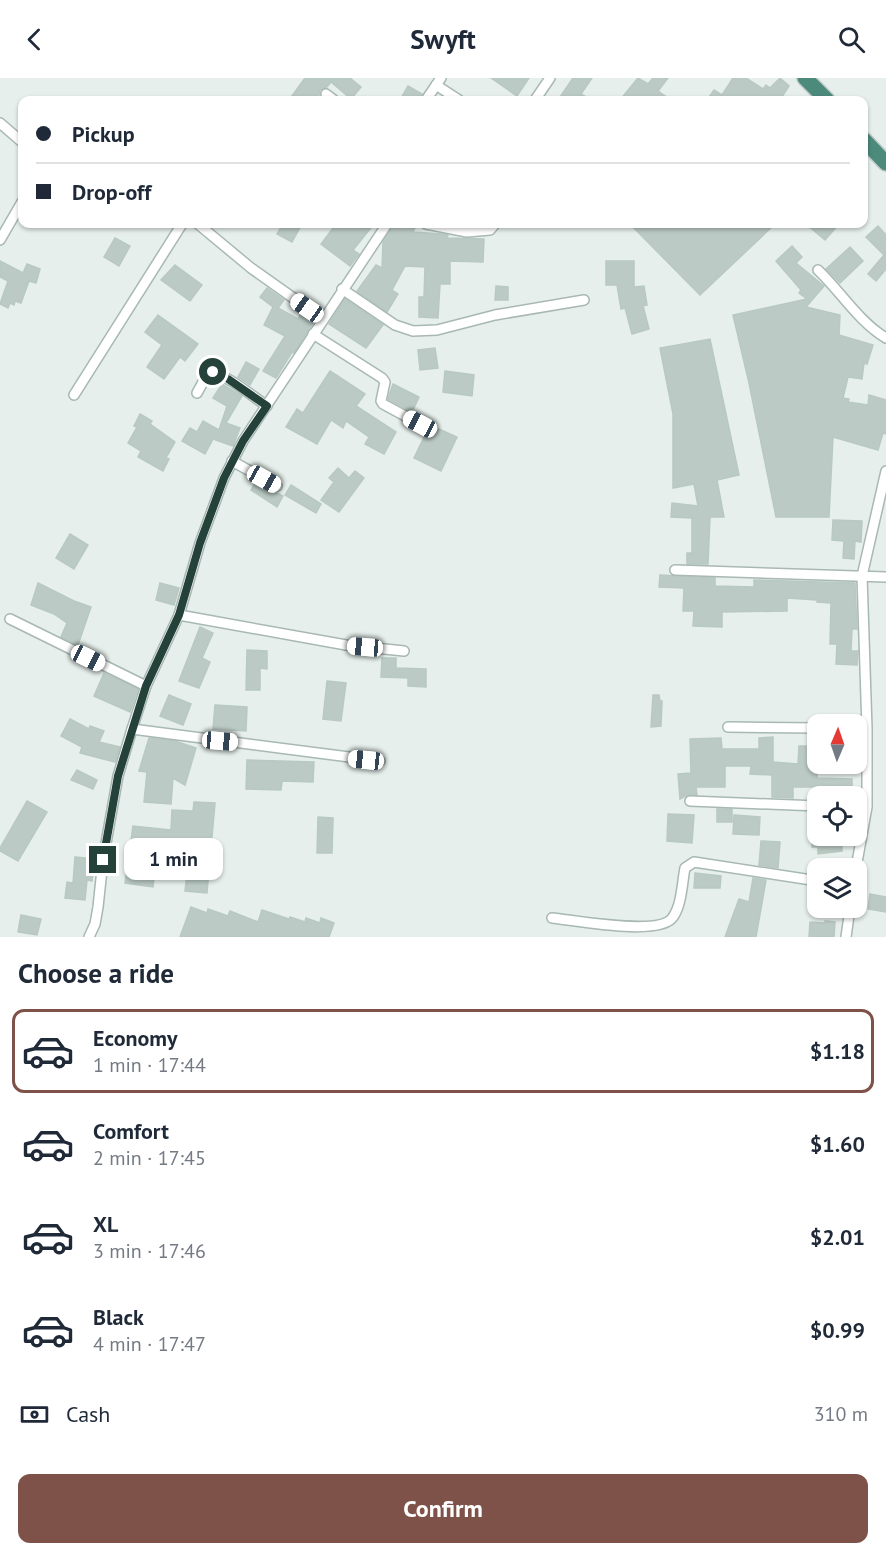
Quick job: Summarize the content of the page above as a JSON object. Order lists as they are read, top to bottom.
{
  "north": "top",
  "page": {
    "header": "Swyft",
    "banner": ["Pickup", "Drop-off"],
    "bubble": "1 min",
    "heading": "Choose a ride",
    "list": [
      {
        "name": "Economy",
        "note": "1 min · 17:44",
        "value": "$1.18"
      },
      {
        "name": "Comfort",
        "note": "2 min · 17:45",
        "value": "$1.60"
      },
      {
        "name": "XL",
        "note": "3 min · 17:46",
        "value": "$2.01"
      },
      {
        "name": "Black",
        "note": "4 min · 17:47",
        "value": "$0.99"
      }
    ],
    "pay": ["Cash", "310 m"],
    "buttons": "Confirm"
  }
}
